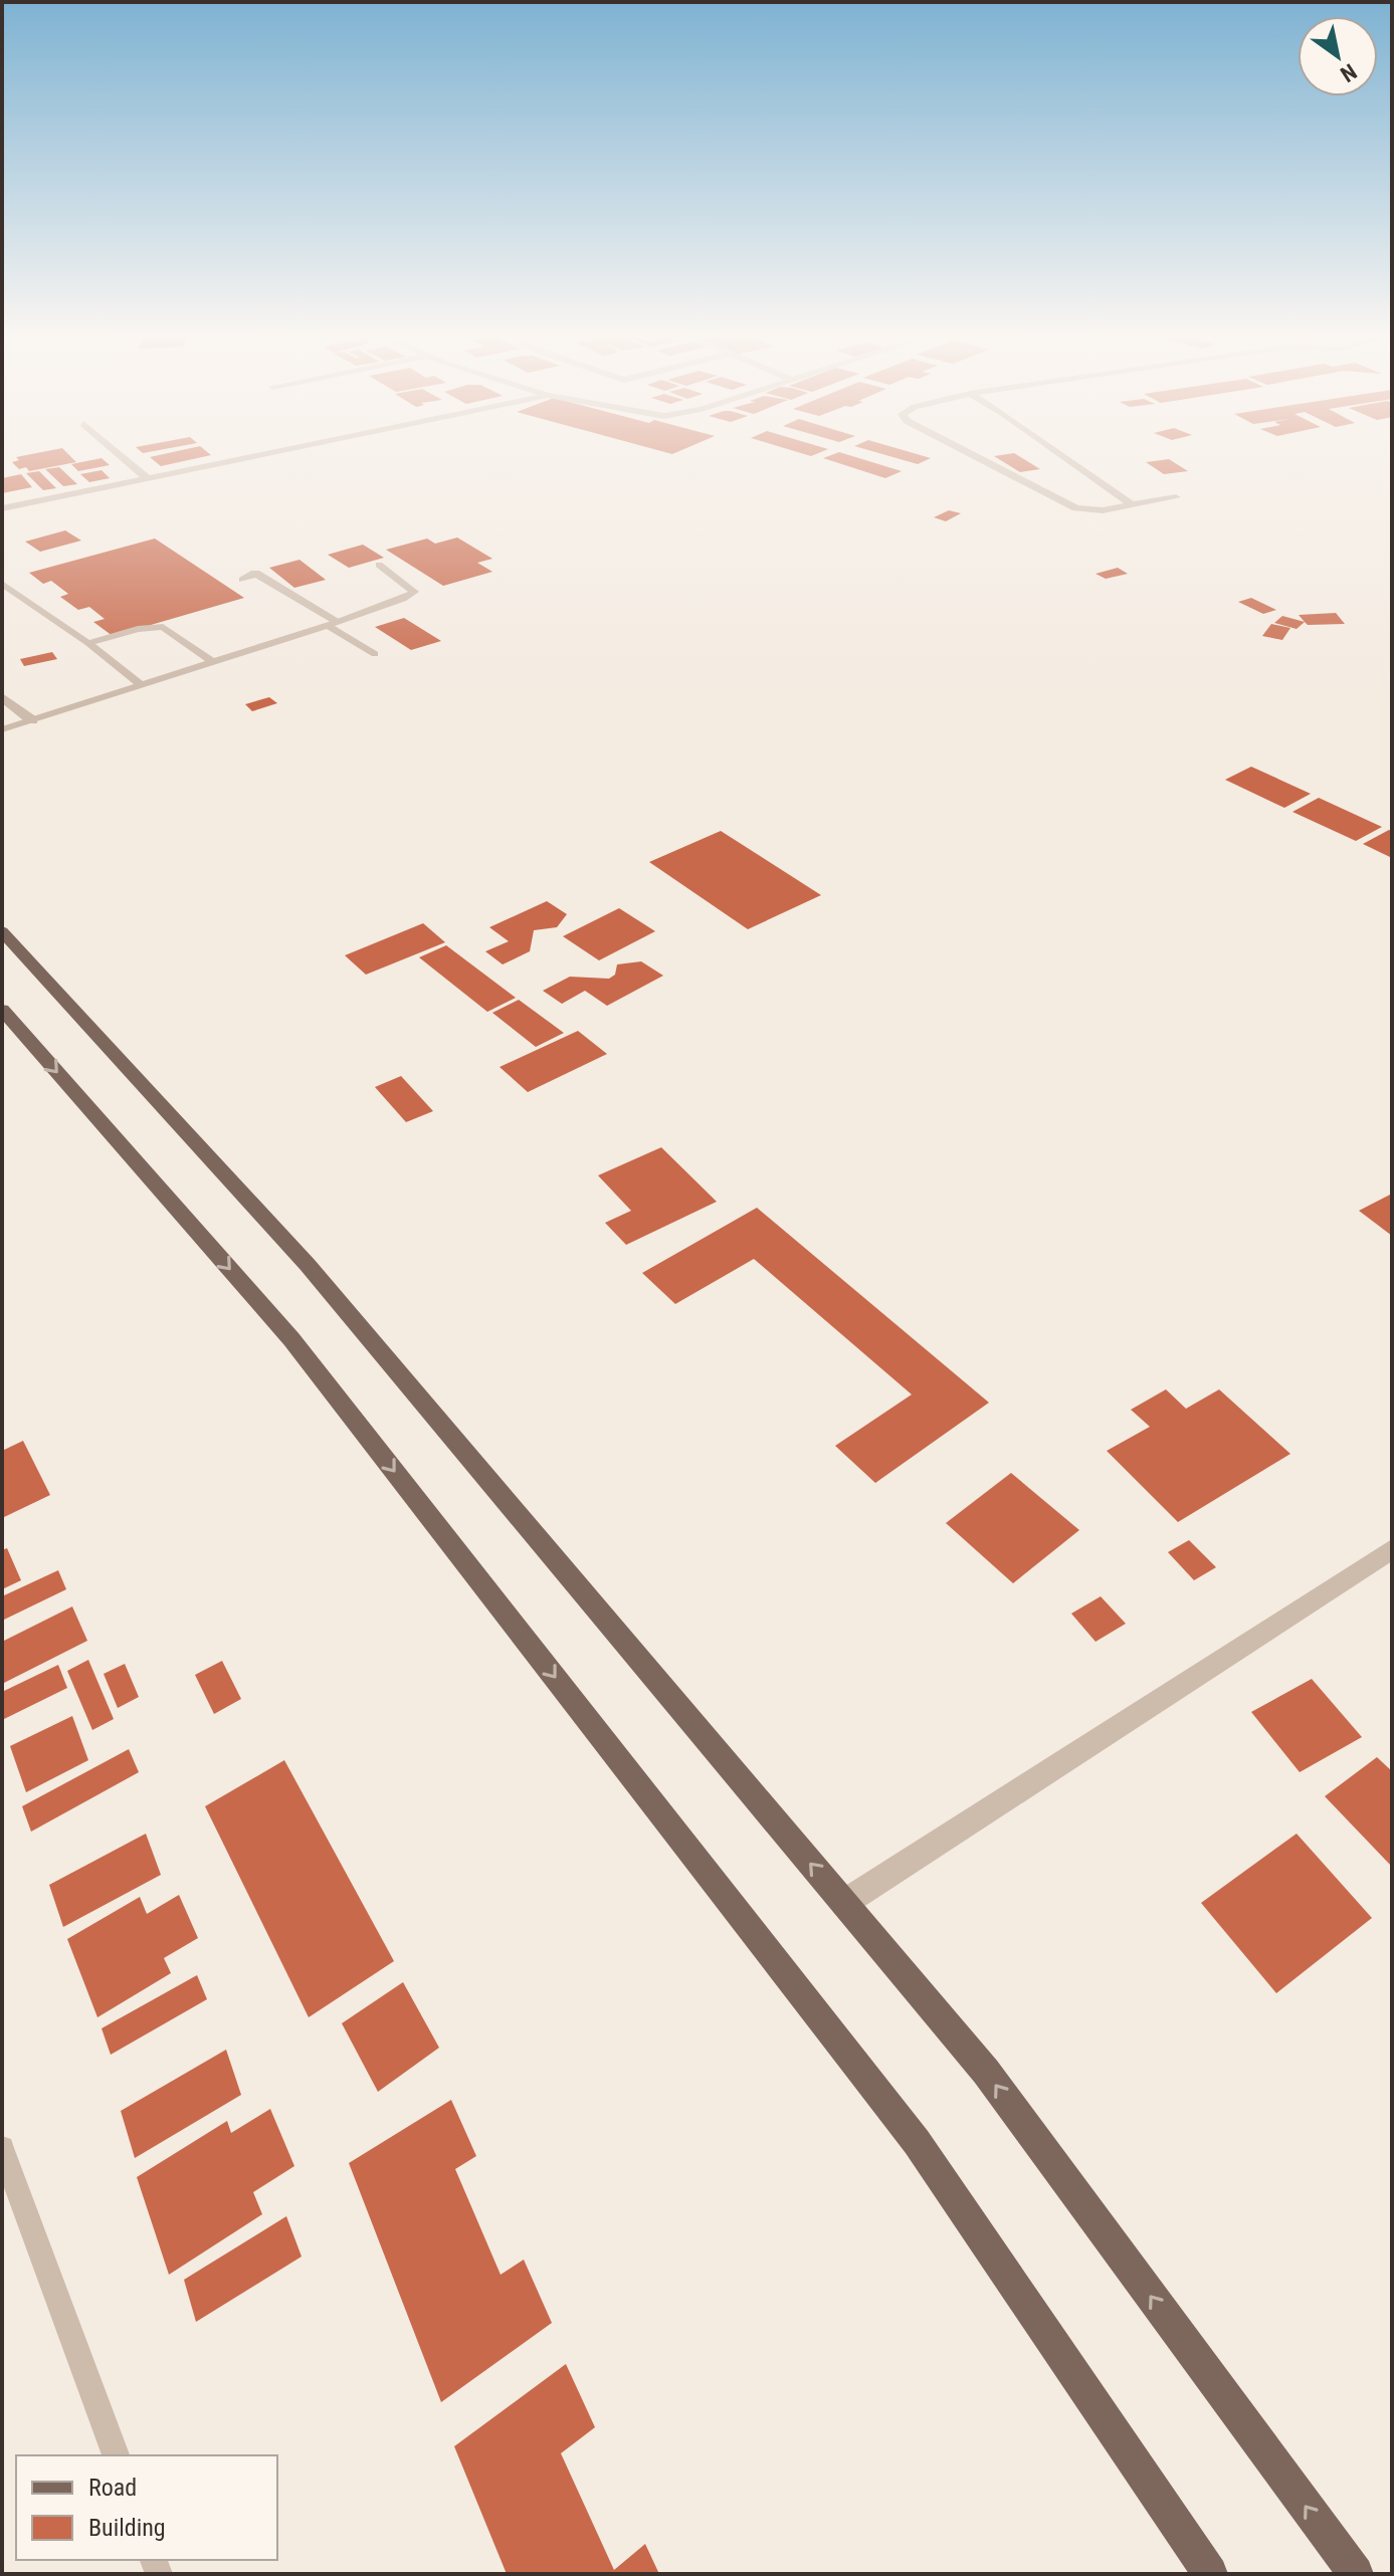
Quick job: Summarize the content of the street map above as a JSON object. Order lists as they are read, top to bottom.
{
  "legend": ["Road", "Building"],
  "north": "bottom right"
}
